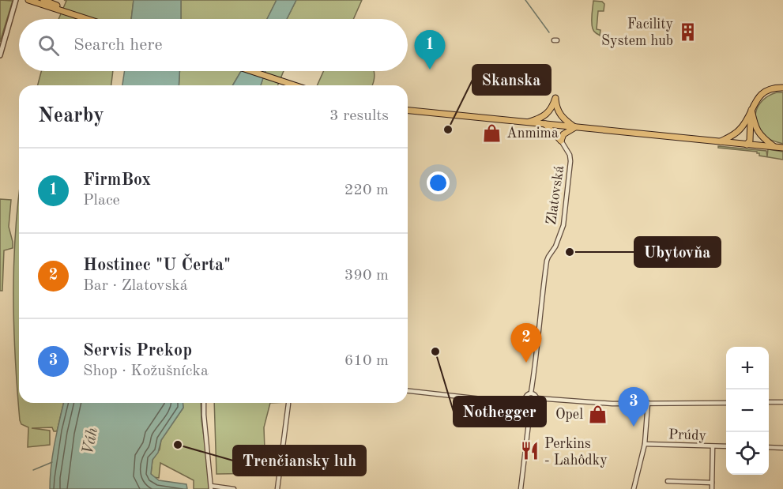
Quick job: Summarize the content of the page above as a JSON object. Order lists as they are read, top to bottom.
{
  "streets": {
    "street": ["Zlatovská", "Prúdy"]
  },
  "water": ["Váh"],
  "places": {
    "building": ["Facility System hub"],
    "other": [
      "Skanska",
      "Ubytovňa",
      "Nothegger",
      "Trenčiansky luh"
    ],
    "shop": ["Anmima", "Opel"],
    "restaurant": ["Perkins - Lahôdky"]
  },
  "page": {
    "search": "Search here",
    "pins": ["1", "2", "3"],
    "heading": ["Nearby", "3 results"],
    "list": [
      {
        "mark": "1",
        "name": "FirmBox",
        "note": "Place",
        "value": "220 m"
      },
      {
        "mark": "2",
        "name": "Hostinec \"U Čerta\"",
        "note": "Bar · Zlatovská",
        "value": "390 m"
      },
      {
        "mark": "3",
        "name": "Servis Prekop",
        "note": "Shop · Kožušnícka",
        "value": "610 m"
      }
    ],
    "map_buttons": ["+", "−"]
  }
}
